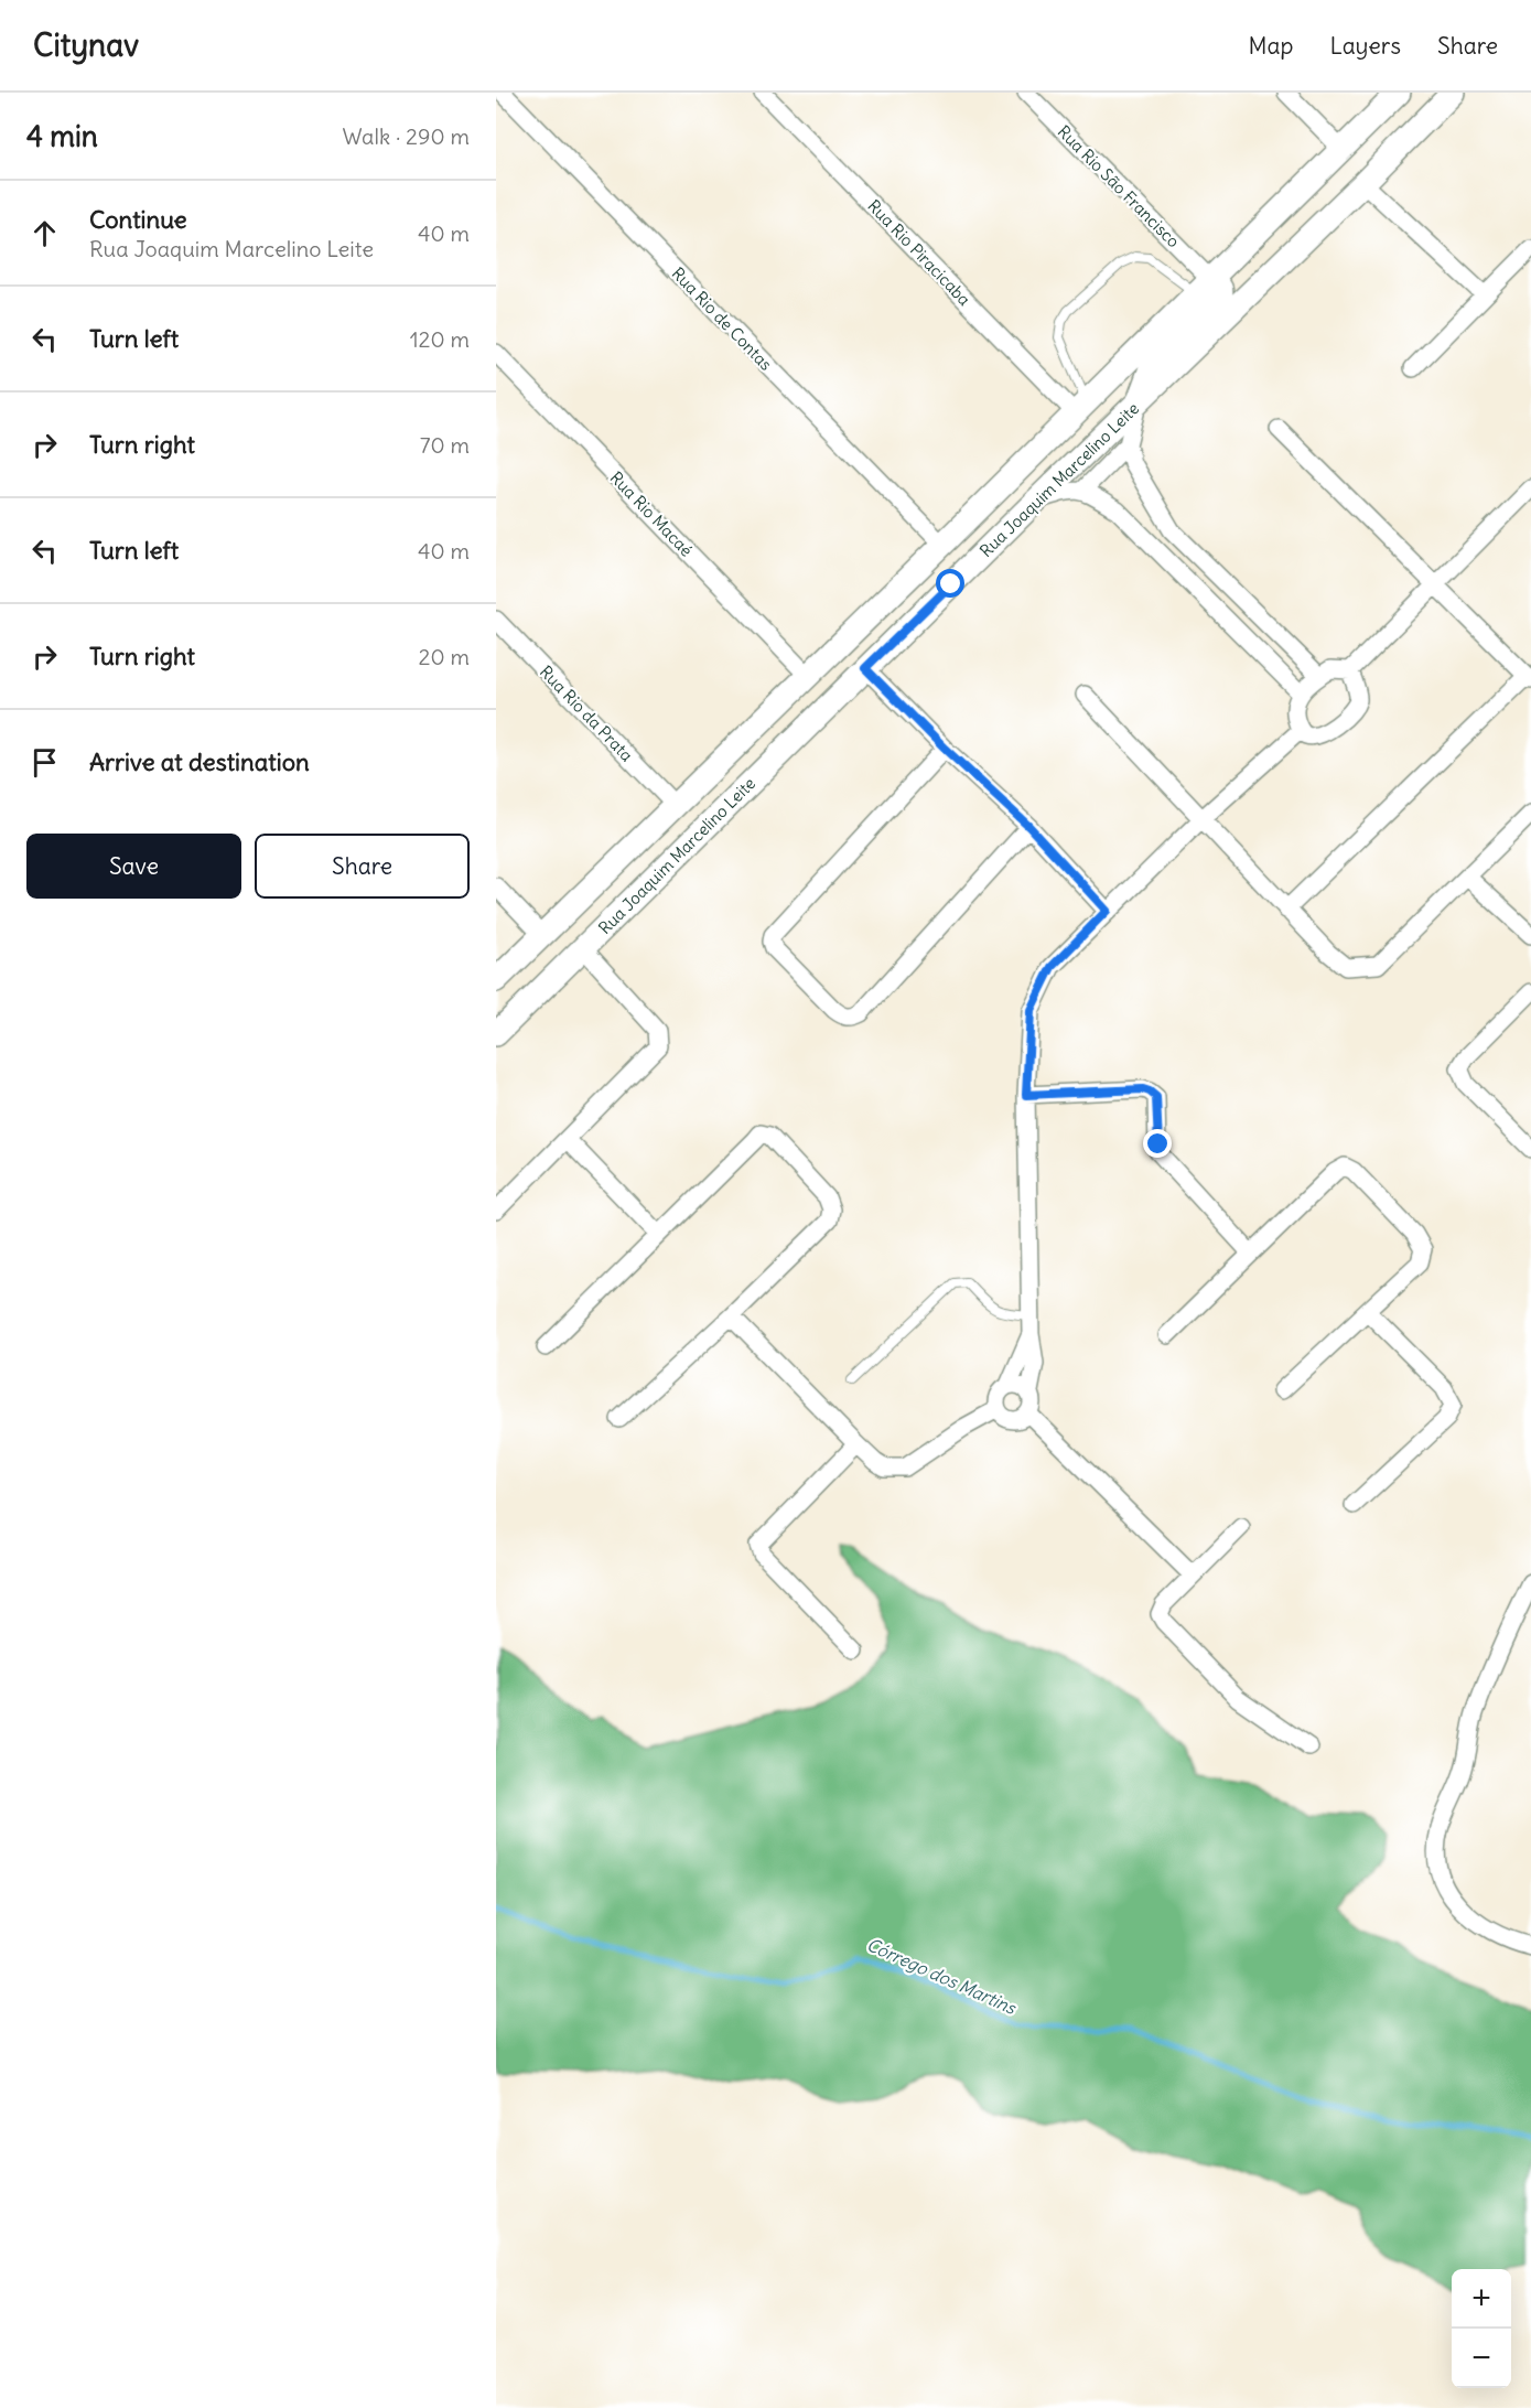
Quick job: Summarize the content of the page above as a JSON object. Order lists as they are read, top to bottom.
{
  "streets": {
    "main road": ["Rua Joaquim Marcelino Leite"],
    "street": [
      "Rua Rio São Francisco",
      "Rua Rio Piracicaba",
      "Rua Rio de Contas",
      "Rua Rio Macaé",
      "Rua Rio da Prata"
    ]
  },
  "crossings": [
    ["Rua Rio São Francisco", "Rua Joaquim Marcelino Leite"],
    ["Rua Rio Piracicaba", "Rua Joaquim Marcelino Leite"],
    ["Rua Rio de Contas", "Rua Joaquim Marcelino Leite"],
    ["Rua Joaquim Marcelino Leite", "Rua Rio Macaé"],
    ["Rua Joaquim Marcelino Leite", "Rua Rio da Prata"]
  ],
  "water": ["Córrego dos Martins"],
  "page": {
    "header": "Citynav",
    "nav": ["Map", "Layers", "Share"],
    "heading": ["4 min", "Walk · 290 m"],
    "list": [
      ["Continue", "Rua Joaquim Marcelino Leite", "40 m"],
      ["Turn left", "120 m"],
      ["Turn right", "70 m"],
      ["Turn left", "40 m"],
      ["Turn right", "20 m"],
      "Arrive at destination"
    ],
    "buttons": ["Save", "Share"],
    "map_buttons": ["+", "−"]
  }
}
